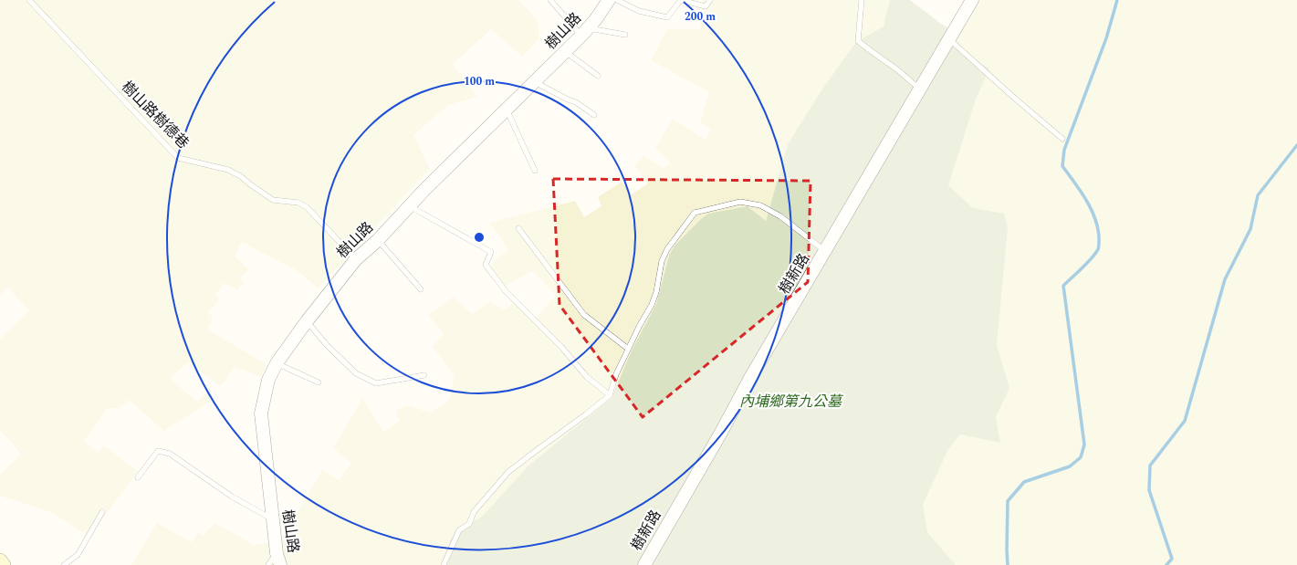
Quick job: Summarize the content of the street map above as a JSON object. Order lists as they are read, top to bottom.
{
  "streets": {
    "street": ["樹山路", "樹新路"],
    "lane": ["樹山路樹德巷"]
  },
  "crossings": [
    ["樹山路", "樹山路樹德巷"]
  ],
  "parks": ["內埔鄉第九公墓"],
  "rings": ["200 m", "100 m"]
}
